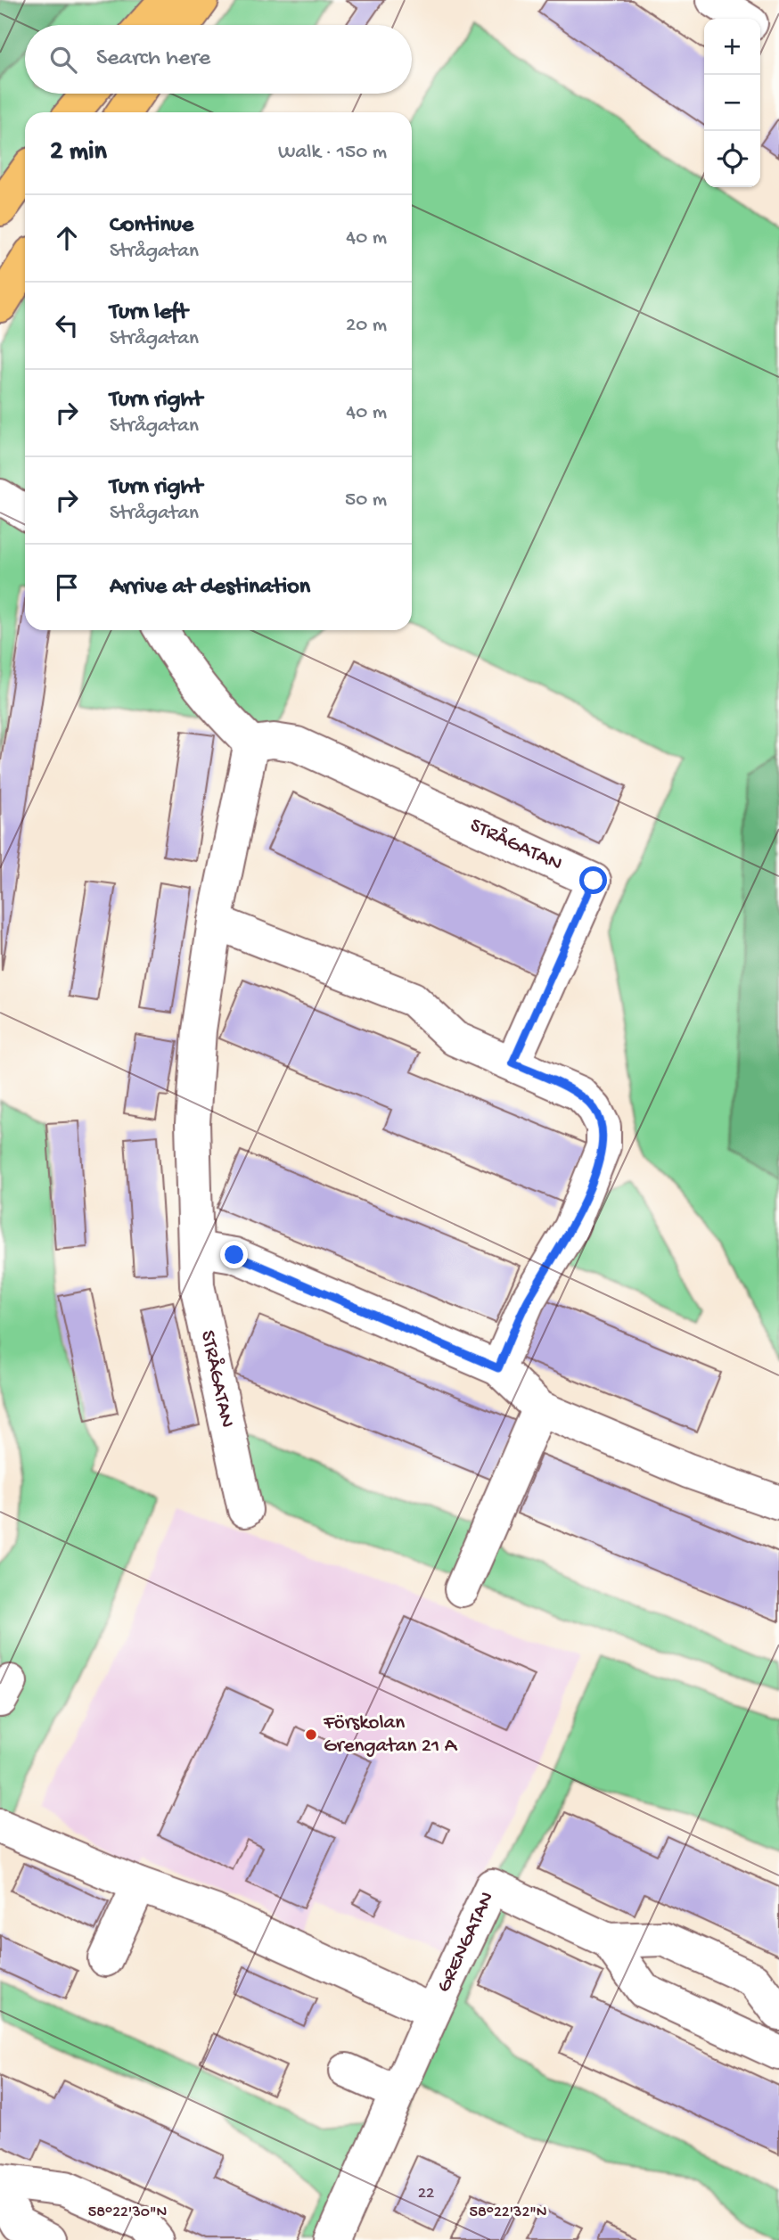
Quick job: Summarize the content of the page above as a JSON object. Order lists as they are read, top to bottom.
{
  "streets": {
    "street": ["STRÅGATAN", "GRENGATAN"]
  },
  "places": ["Förskolan Grengatan 21 A"],
  "house_numbers": ["22"],
  "page": {
    "map_buttons": ["+", "−"],
    "search": "Search here",
    "heading": ["2 min", "Walk · 150 m"],
    "list": [
      ["Continue", "Strågatan", "40 m"],
      ["Turn left", "Strågatan", "20 m"],
      ["Turn right", "Strågatan", "40 m"],
      ["Turn right", "Strågatan", "50 m"],
      "Arrive at destination"
    ]
  },
  "coordinates": ["58°22'30\"N", "58°22'32\"N"]
}
